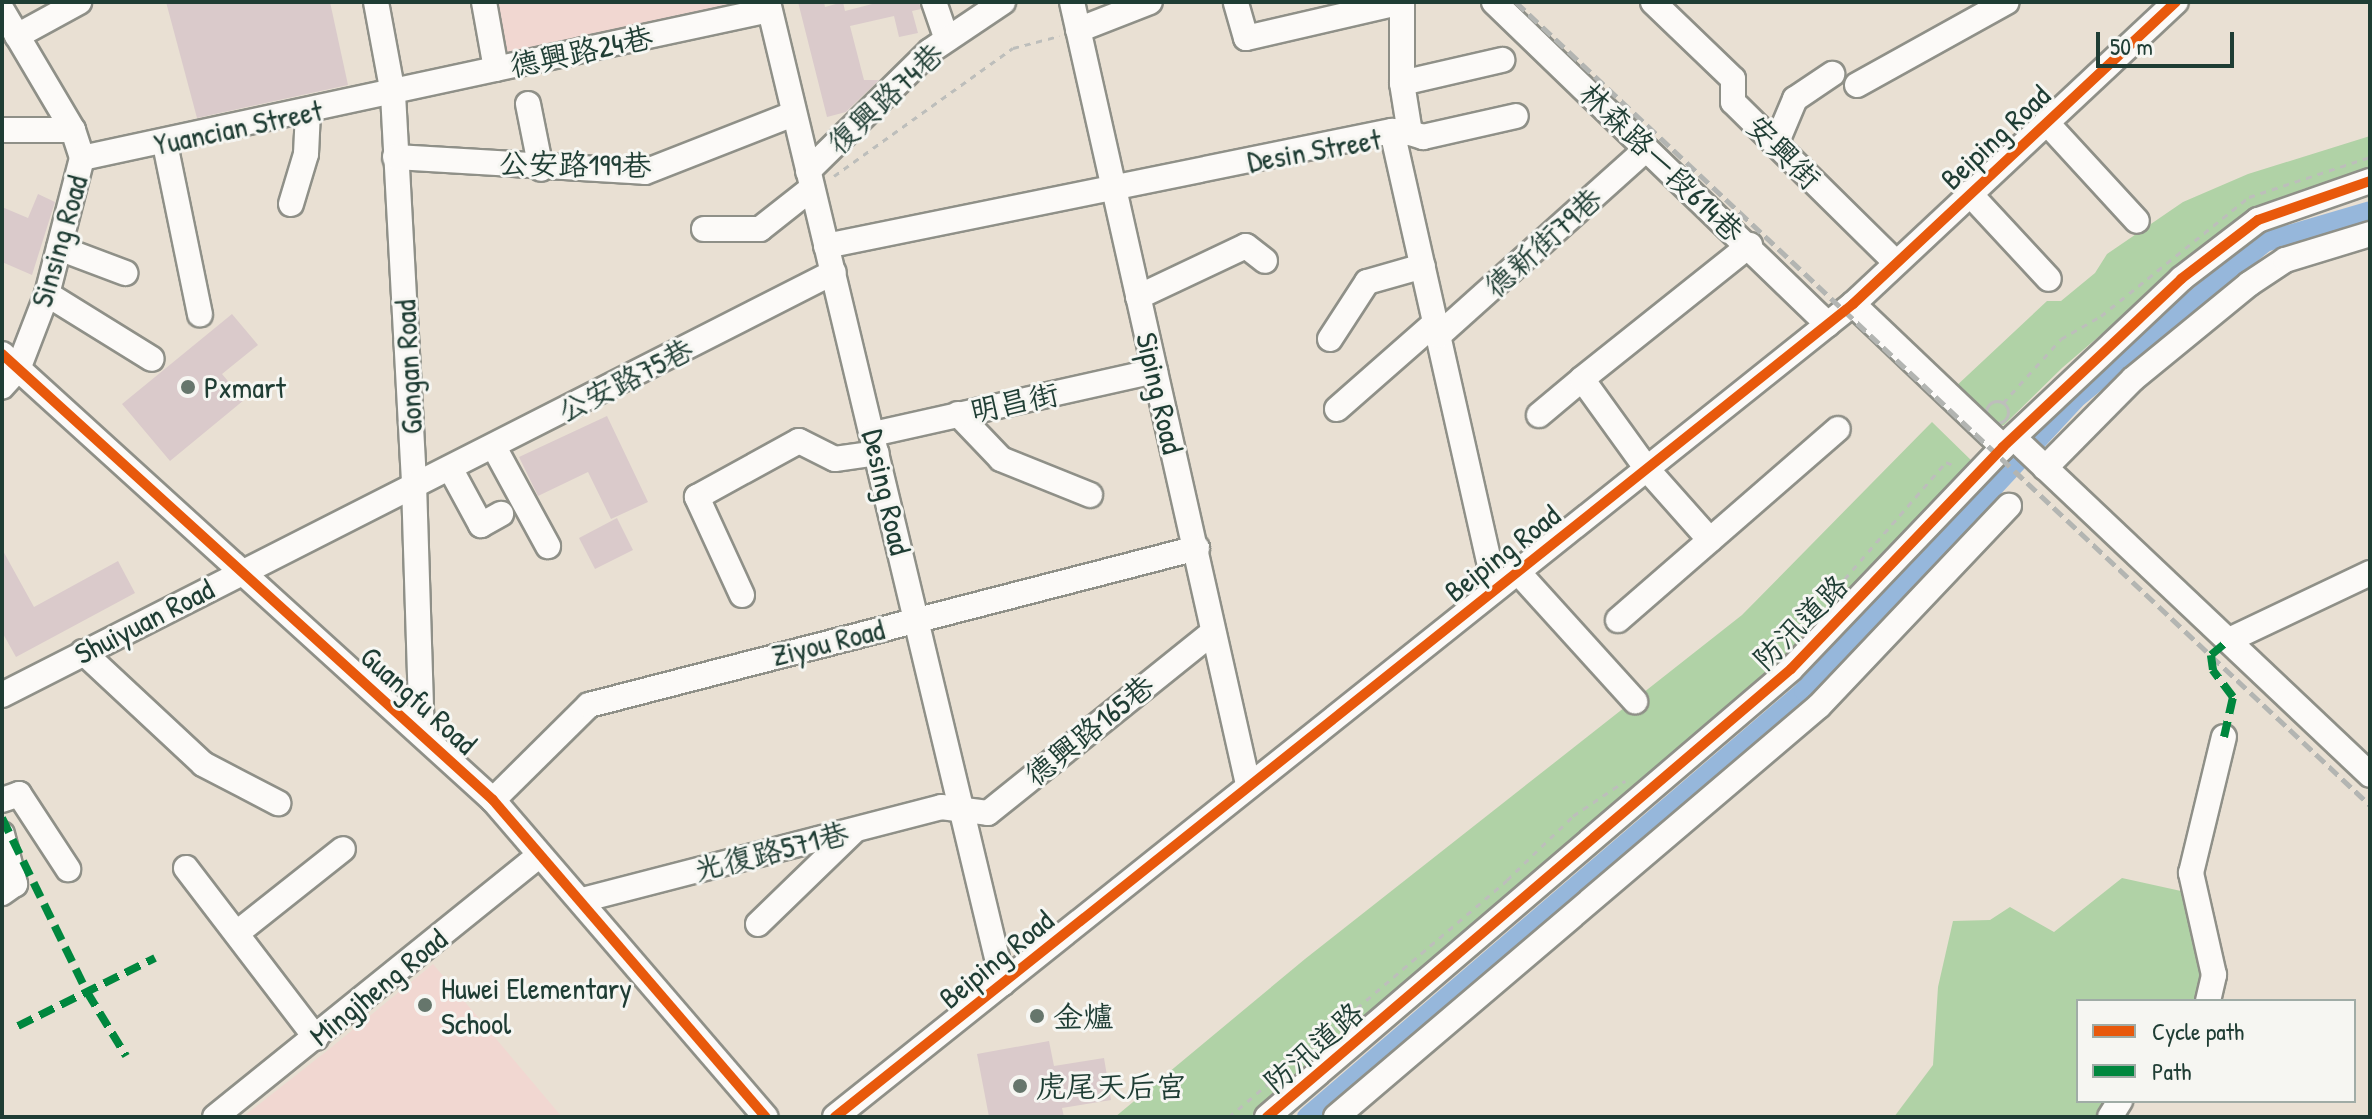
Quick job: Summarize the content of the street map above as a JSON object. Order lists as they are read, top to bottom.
{
  "streets": {
    "street": [
      "德興路24巷",
      "復興路74巷",
      "Yuancian Street",
      "Beiping Road",
      "Desin Street",
      "安興街",
      "林森路一段614巷",
      "公安路199巷",
      "Sinsing Road",
      "德新街79巷",
      "Gongan Road",
      "公安路75巷",
      "Siping Road",
      "明昌街",
      "Desing Road",
      "Shuiyuan Road",
      "防汛道路",
      "Ziyou Road",
      "Guangfu Road",
      "德興路165巷",
      "光復路571巷",
      "Mingjheng Road"
    ]
  },
  "crossings": [
    ["德興路24巷", "Yuancian Street"],
    ["德興路24巷", "Gongan Road"],
    ["德興路24巷", "Desing Road"],
    ["復興路74巷", "Desing Road"],
    ["Yuancian Street", "Sinsing Road"],
    ["Yuancian Street", "Gongan Road"],
    ["Beiping Road", "Desin Street"],
    ["Beiping Road", "安興街"],
    ["Beiping Road", "林森路一段614巷"],
    ["Beiping Road", "Siping Road"],
    ["Beiping Road", "Desing Road"],
    ["Desin Street", "德新街79巷"],
    ["Desin Street", "Siping Road"],
    ["Desin Street", "Desing Road"],
    ["林森路一段614巷", "德新街79巷"],
    ["公安路199巷", "Gongan Road"],
    ["公安路199巷", "Desing Road"],
    ["Sinsing Road", "Guangfu Road"],
    ["Gongan Road", "公安路75巷"],
    ["Gongan Road", "Shuiyuan Road"],
    ["Gongan Road", "Guangfu Road"],
    ["公安路75巷", "Desing Road"],
    ["公安路75巷", "Shuiyuan Road"],
    ["Siping Road", "明昌街"],
    ["Siping Road", "Ziyou Road"],
    ["Siping Road", "德興路165巷"],
    ["明昌街", "Desing Road"],
    ["Desing Road", "Ziyou Road"],
    ["Desing Road", "德興路165巷"],
    ["Desing Road", "光復路571巷"],
    ["Shuiyuan Road", "Guangfu Road"],
    ["Ziyou Road", "Guangfu Road"],
    ["Guangfu Road", "光復路571巷"],
    ["Guangfu Road", "Mingjheng Road"],
    ["德興路165巷", "光復路571巷"]
  ],
  "places": [
    "Pxmart",
    "Huwei Elementary School",
    "金爐",
    "虎尾天后宮"
  ],
  "legend": ["Cycle path", "Path"],
  "scale_bar": "50 m"
}
